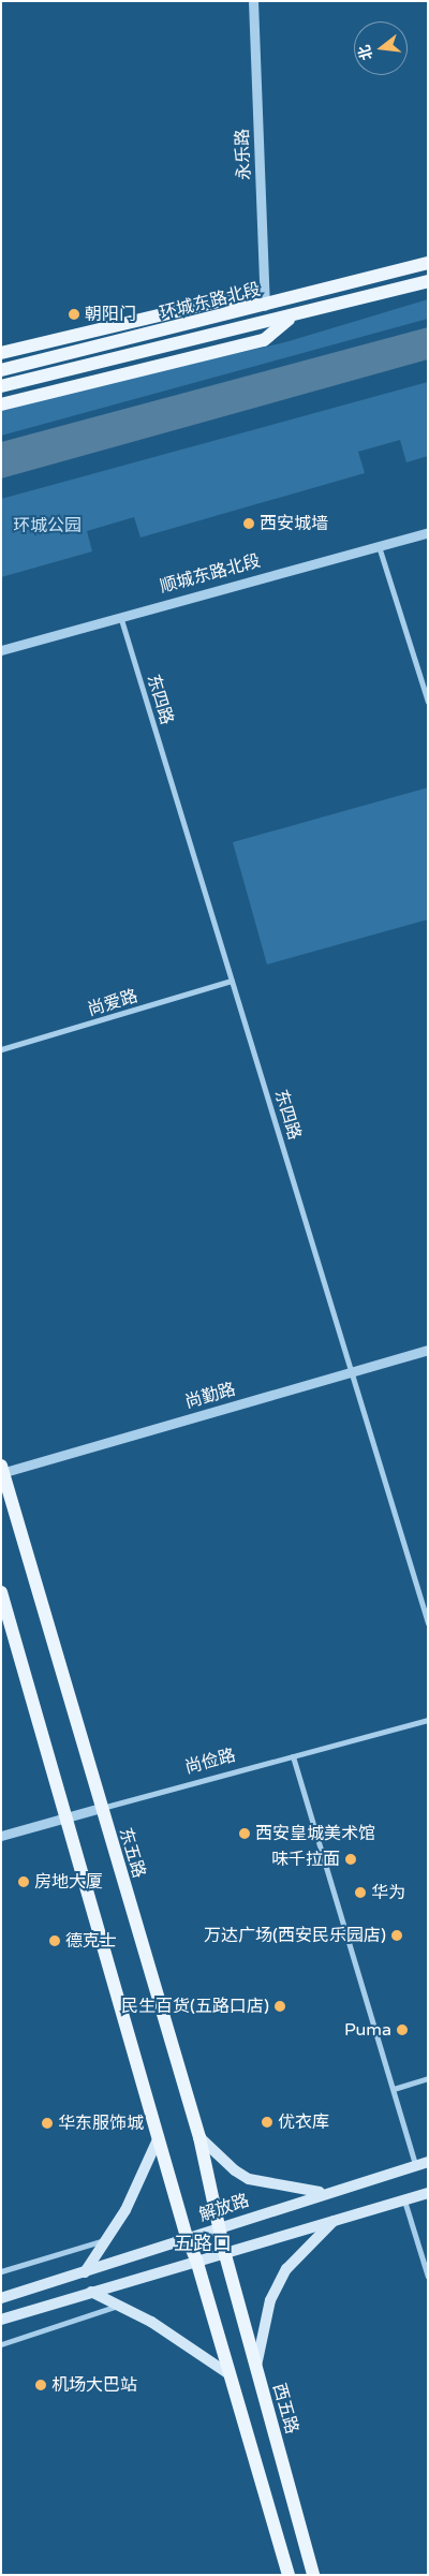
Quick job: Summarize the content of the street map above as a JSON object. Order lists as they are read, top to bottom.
{
  "streets": {
    "main road": [
      "环城东路北段",
      "东五路",
      "解放路",
      "西五路"
    ],
    "street": [
      "永乐路",
      "顺城东路北段",
      "东四路",
      "尚爱路",
      "尚勤路",
      "尚俭路"
    ]
  },
  "crossings": [
    ["永乐路", "环城东路北段"],
    ["顺城东路北段", "东四路"],
    ["东四路", "尚爱路"],
    ["东四路", "尚勤路"],
    ["尚勤路", "东五路"],
    ["尚俭路", "东五路"],
    ["东五路", "解放路"],
    ["东五路", "西五路"]
  ],
  "districts": ["五路口"],
  "parks": ["环城公园"],
  "places": [
    "朝阳门",
    "西安城墙",
    "西安皇城美术馆",
    "味千拉面",
    "房地大厦",
    "华为",
    "万达广场(西安民乐园店)",
    "德克士",
    "民生百货(五路口店)",
    "Puma",
    "优衣库",
    "华东服饰城",
    "机场大巴站"
  ],
  "north": "left"
}
